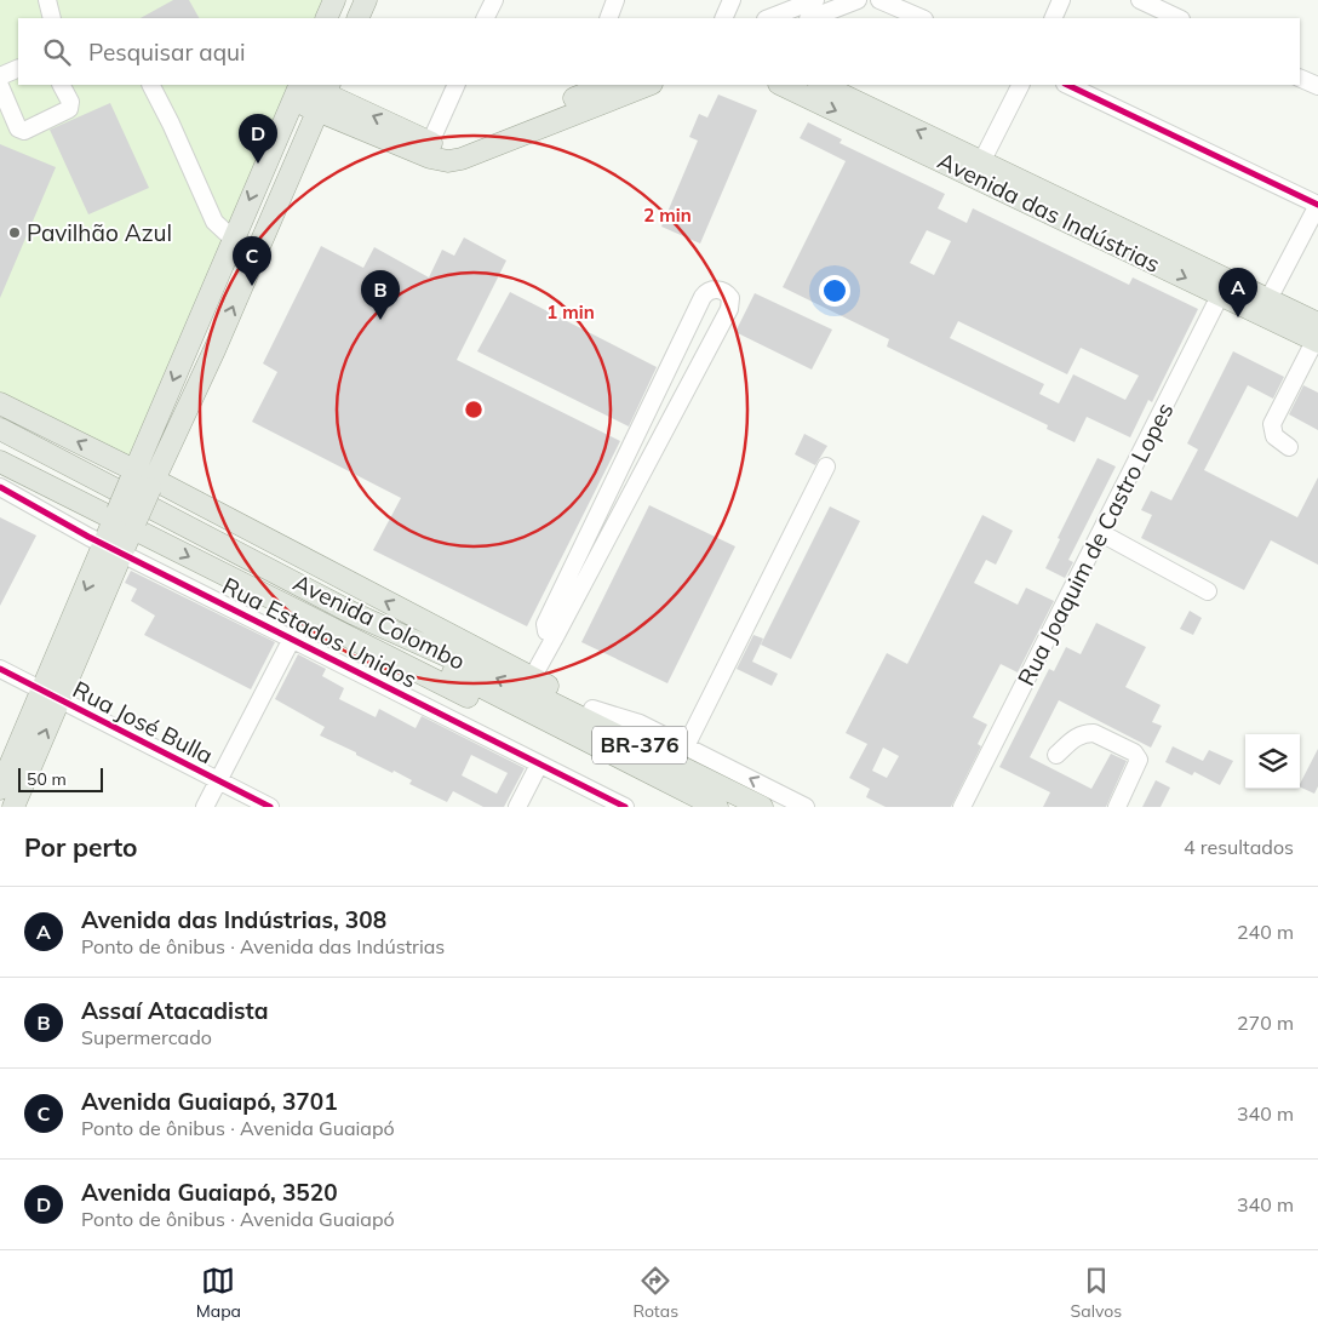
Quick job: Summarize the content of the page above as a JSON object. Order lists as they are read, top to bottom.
{
  "streets": {
    "main road": ["Avenida das Indústrias", "Avenida Colombo", "BR-376"],
    "street": ["Rua Joaquim de Castro Lopes", "Rua Estados Unidos", "Rua José Bulla"]
  },
  "crossings": [
    ["Avenida das Indústrias", "Rua Joaquim de Castro Lopes"]
  ],
  "places": ["Pavilhão Azul"],
  "scale_bar": "50 m",
  "page": {
    "search": "Pesquisar aqui",
    "pins": [
      "D",
      "C",
      "A",
      "B"
    ],
    "scale": "50 m",
    "heading": ["Por perto", "4 resultados"],
    "list": [
      {
        "mark": "A",
        "name": "Avenida das Indústrias, 308",
        "note": "Ponto de ônibus · Avenida das Indústrias",
        "value": "240 m"
      },
      {
        "mark": "B",
        "name": "Assaí Atacadista",
        "note": "Supermercado",
        "value": "270 m"
      },
      {
        "mark": "C",
        "name": "Avenida Guaiapó, 3701",
        "note": "Ponto de ônibus · Avenida Guaiapó",
        "value": "340 m"
      },
      {
        "mark": "D",
        "name": "Avenida Guaiapó, 3520",
        "note": "Ponto de ônibus · Avenida Guaiapó",
        "value": "340 m"
      }
    ],
    "nav": ["Mapa", "Rotas", "Salvos"]
  },
  "rings": ["2 min", "1 min"]
}
